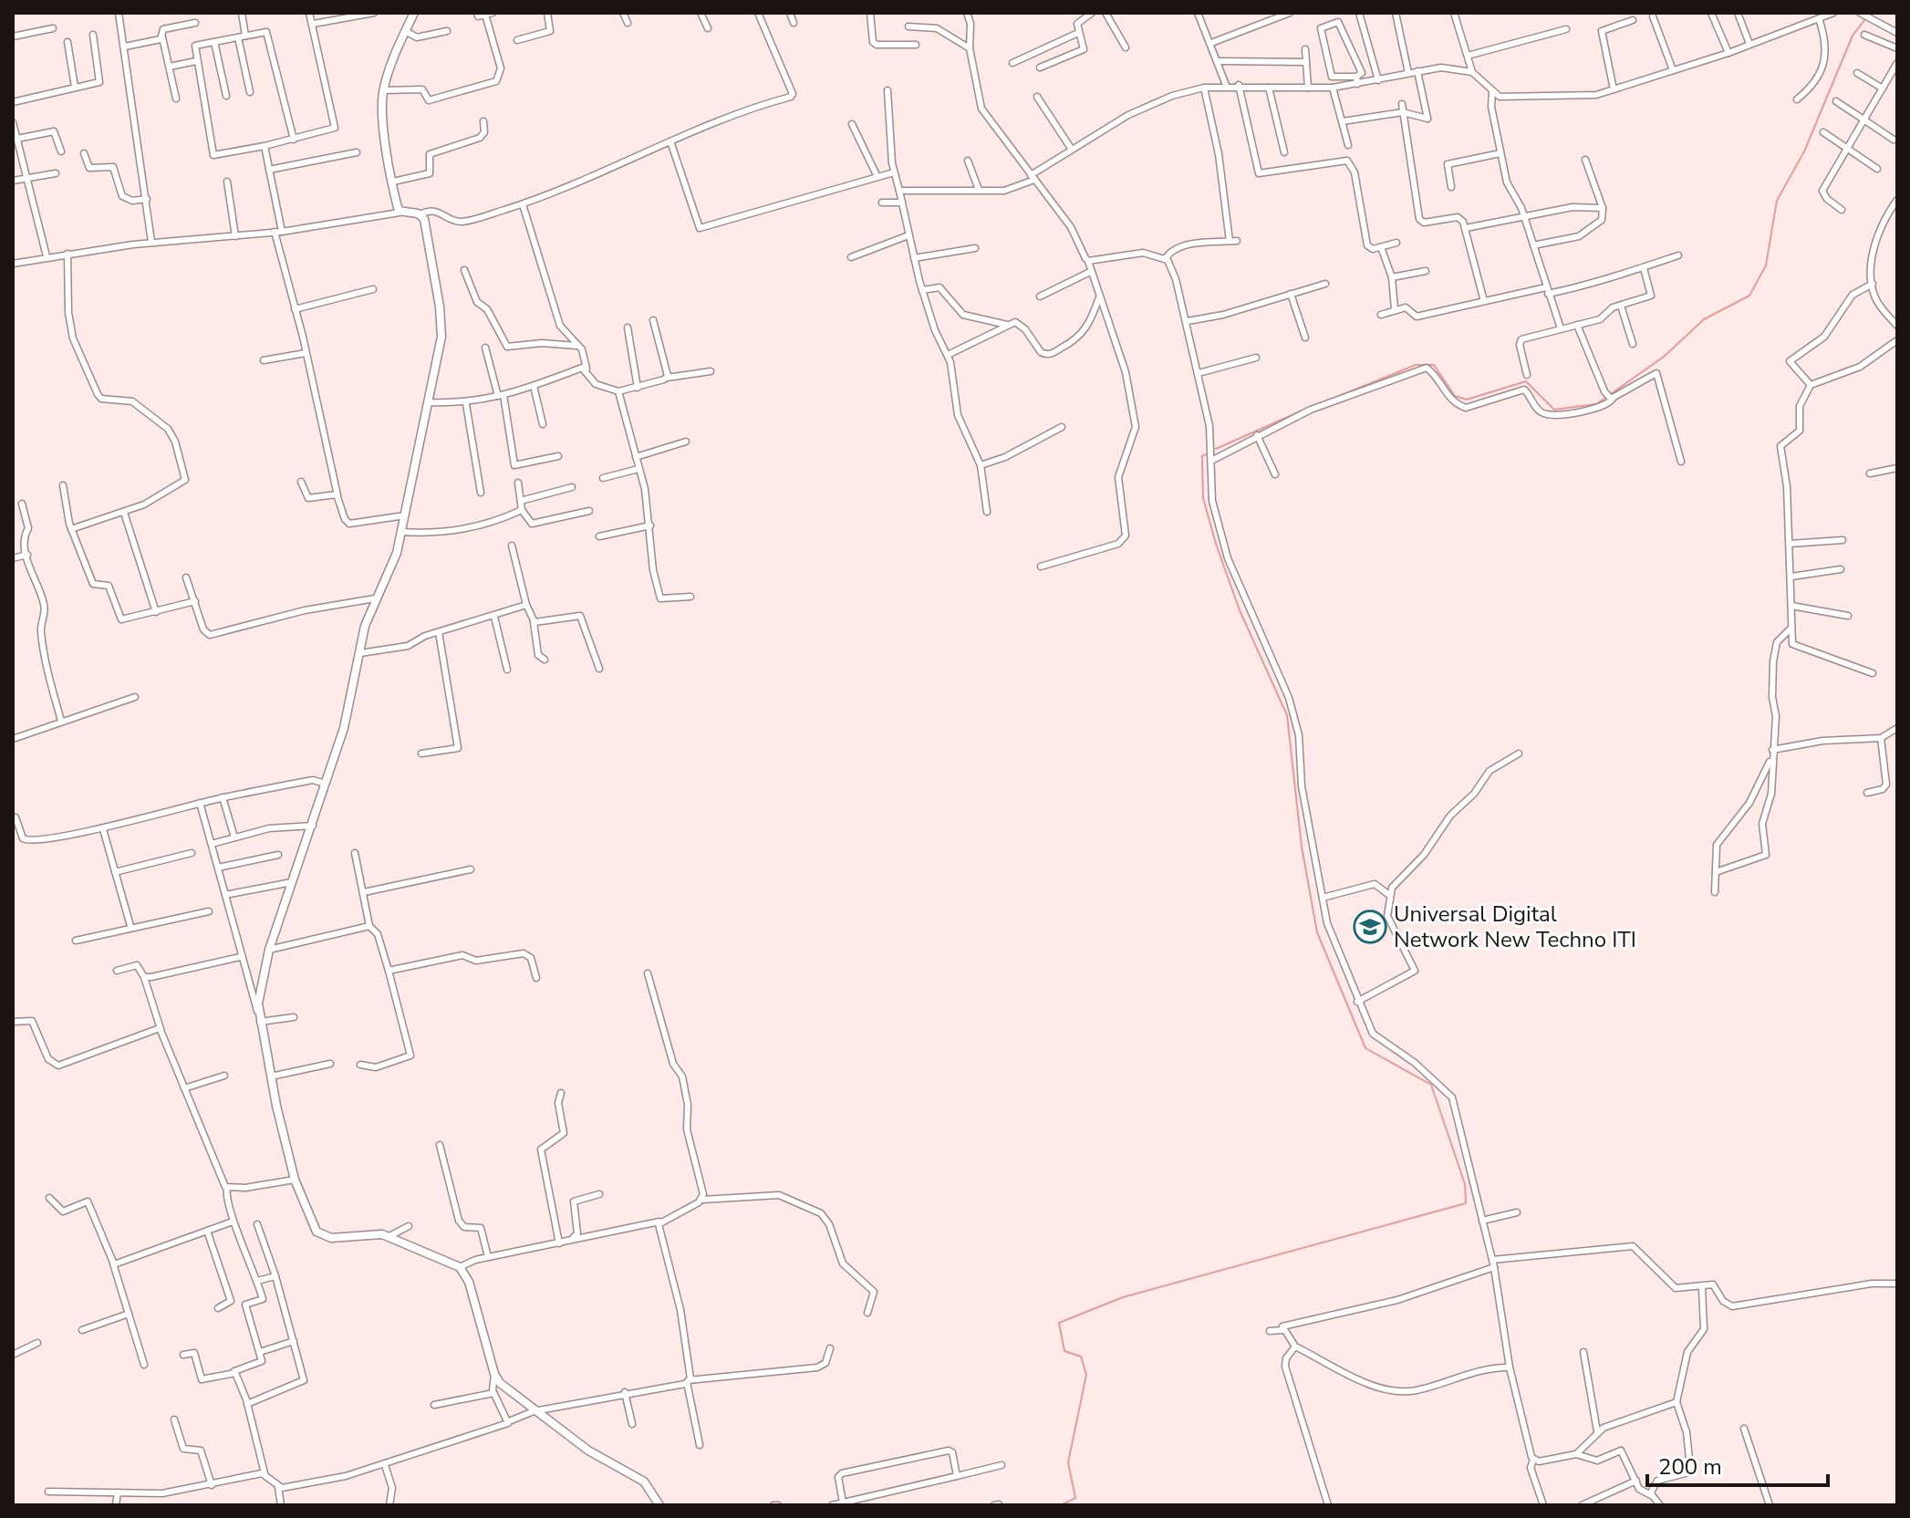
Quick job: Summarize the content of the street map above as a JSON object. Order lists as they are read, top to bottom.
{
  "places": {
    "school or university": ["Universal Digital Network New Techno ITI"]
  },
  "scale_bar": "200 m"
}
